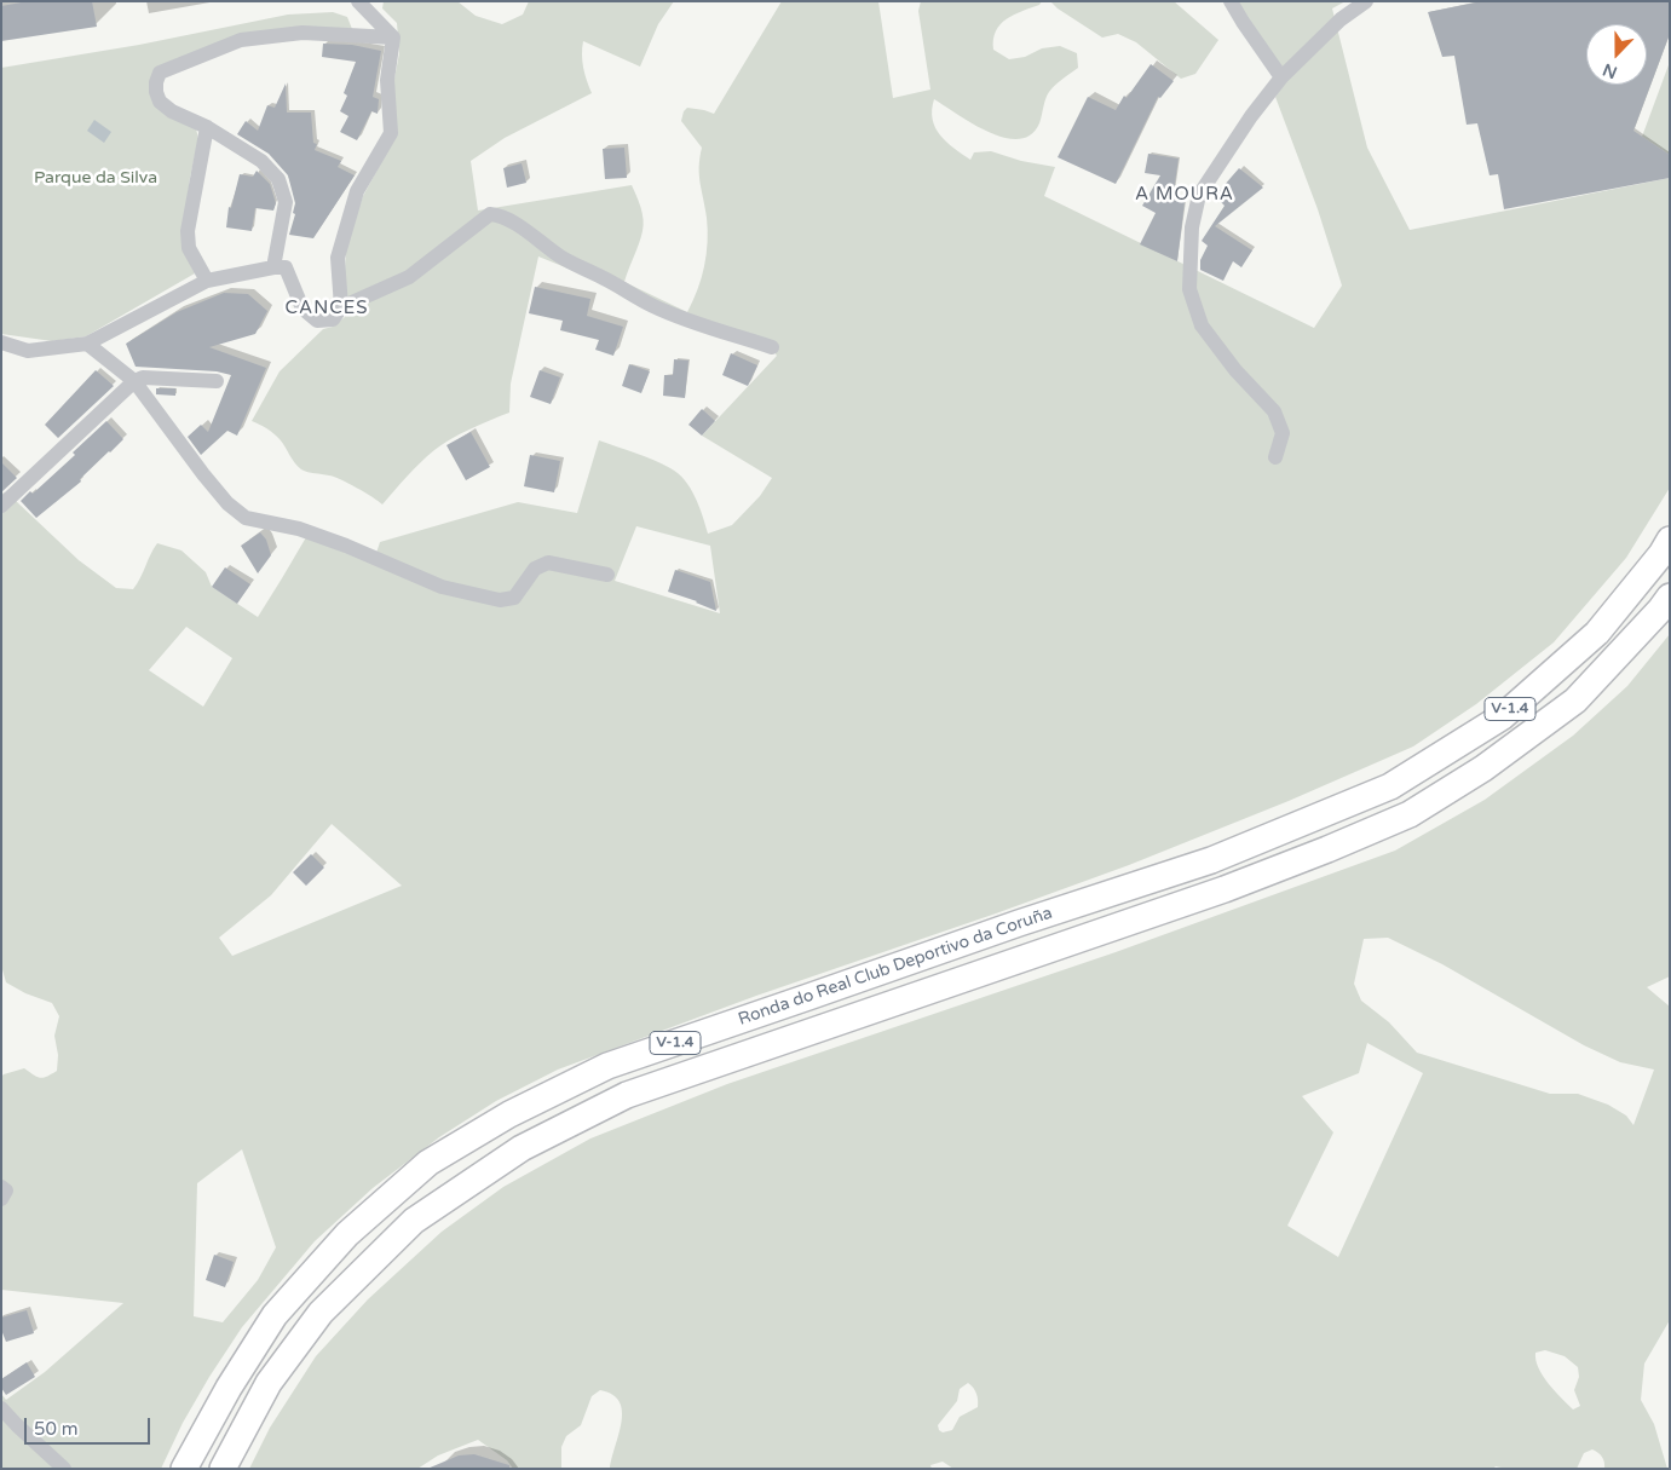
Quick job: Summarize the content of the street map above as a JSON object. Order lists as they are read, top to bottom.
{
  "streets": {
    "highway": ["V-1.4", "Ronda do Real Club Deportivo da Coruña"]
  },
  "districts": ["A MOURA", "CANCES"],
  "parks": ["Parque da Silva"],
  "scale_bar": "50 m",
  "north": "bottom"
}
